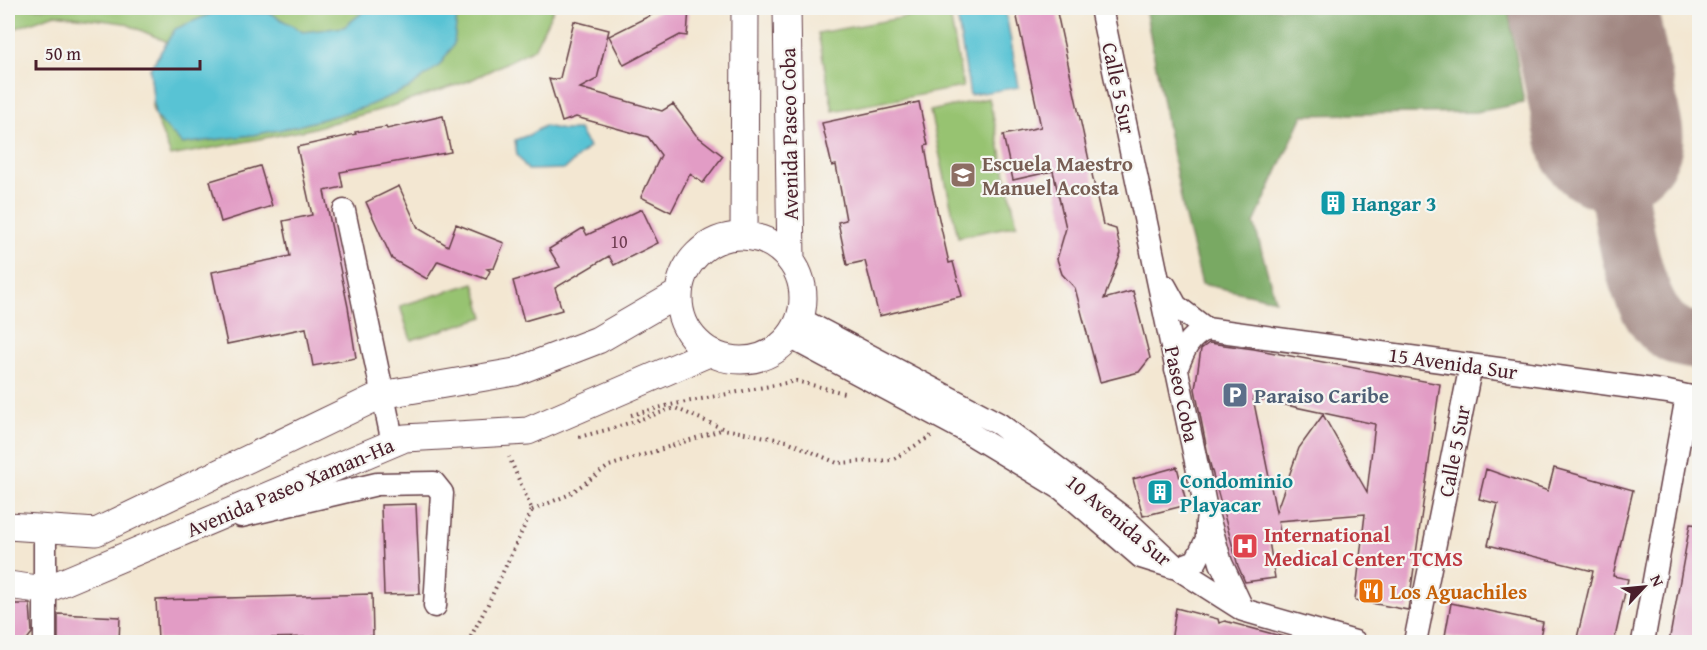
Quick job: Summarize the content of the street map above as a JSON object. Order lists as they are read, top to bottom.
{
  "streets": {
    "main road": ["Avenida Paseo Coba", "Avenida Paseo Xaman-Ha"],
    "street": [
      "Calle 5 Sur",
      "15 Avenida Sur",
      "Paseo Coba",
      "10 Avenida Sur"
    ]
  },
  "crossings": [
    ["Calle 5 Sur", "15 Avenida Sur"],
    ["Calle 5 Sur", "Paseo Coba"],
    ["15 Avenida Sur", "Paseo Coba"],
    ["Paseo Coba", "10 Avenida Sur"]
  ],
  "places": {
    "school or university": ["Escuela Maestro Manuel Acosta"],
    "building": ["Hangar 3", "Condominio Playacar"],
    "parking": ["Paraiso Caribe"],
    "hospital": ["International Medical Center TCMS"],
    "restaurant": ["Los Aguachiles"]
  },
  "house_numbers": ["10"],
  "scale_bar": "50 m",
  "north": "top right"
}
